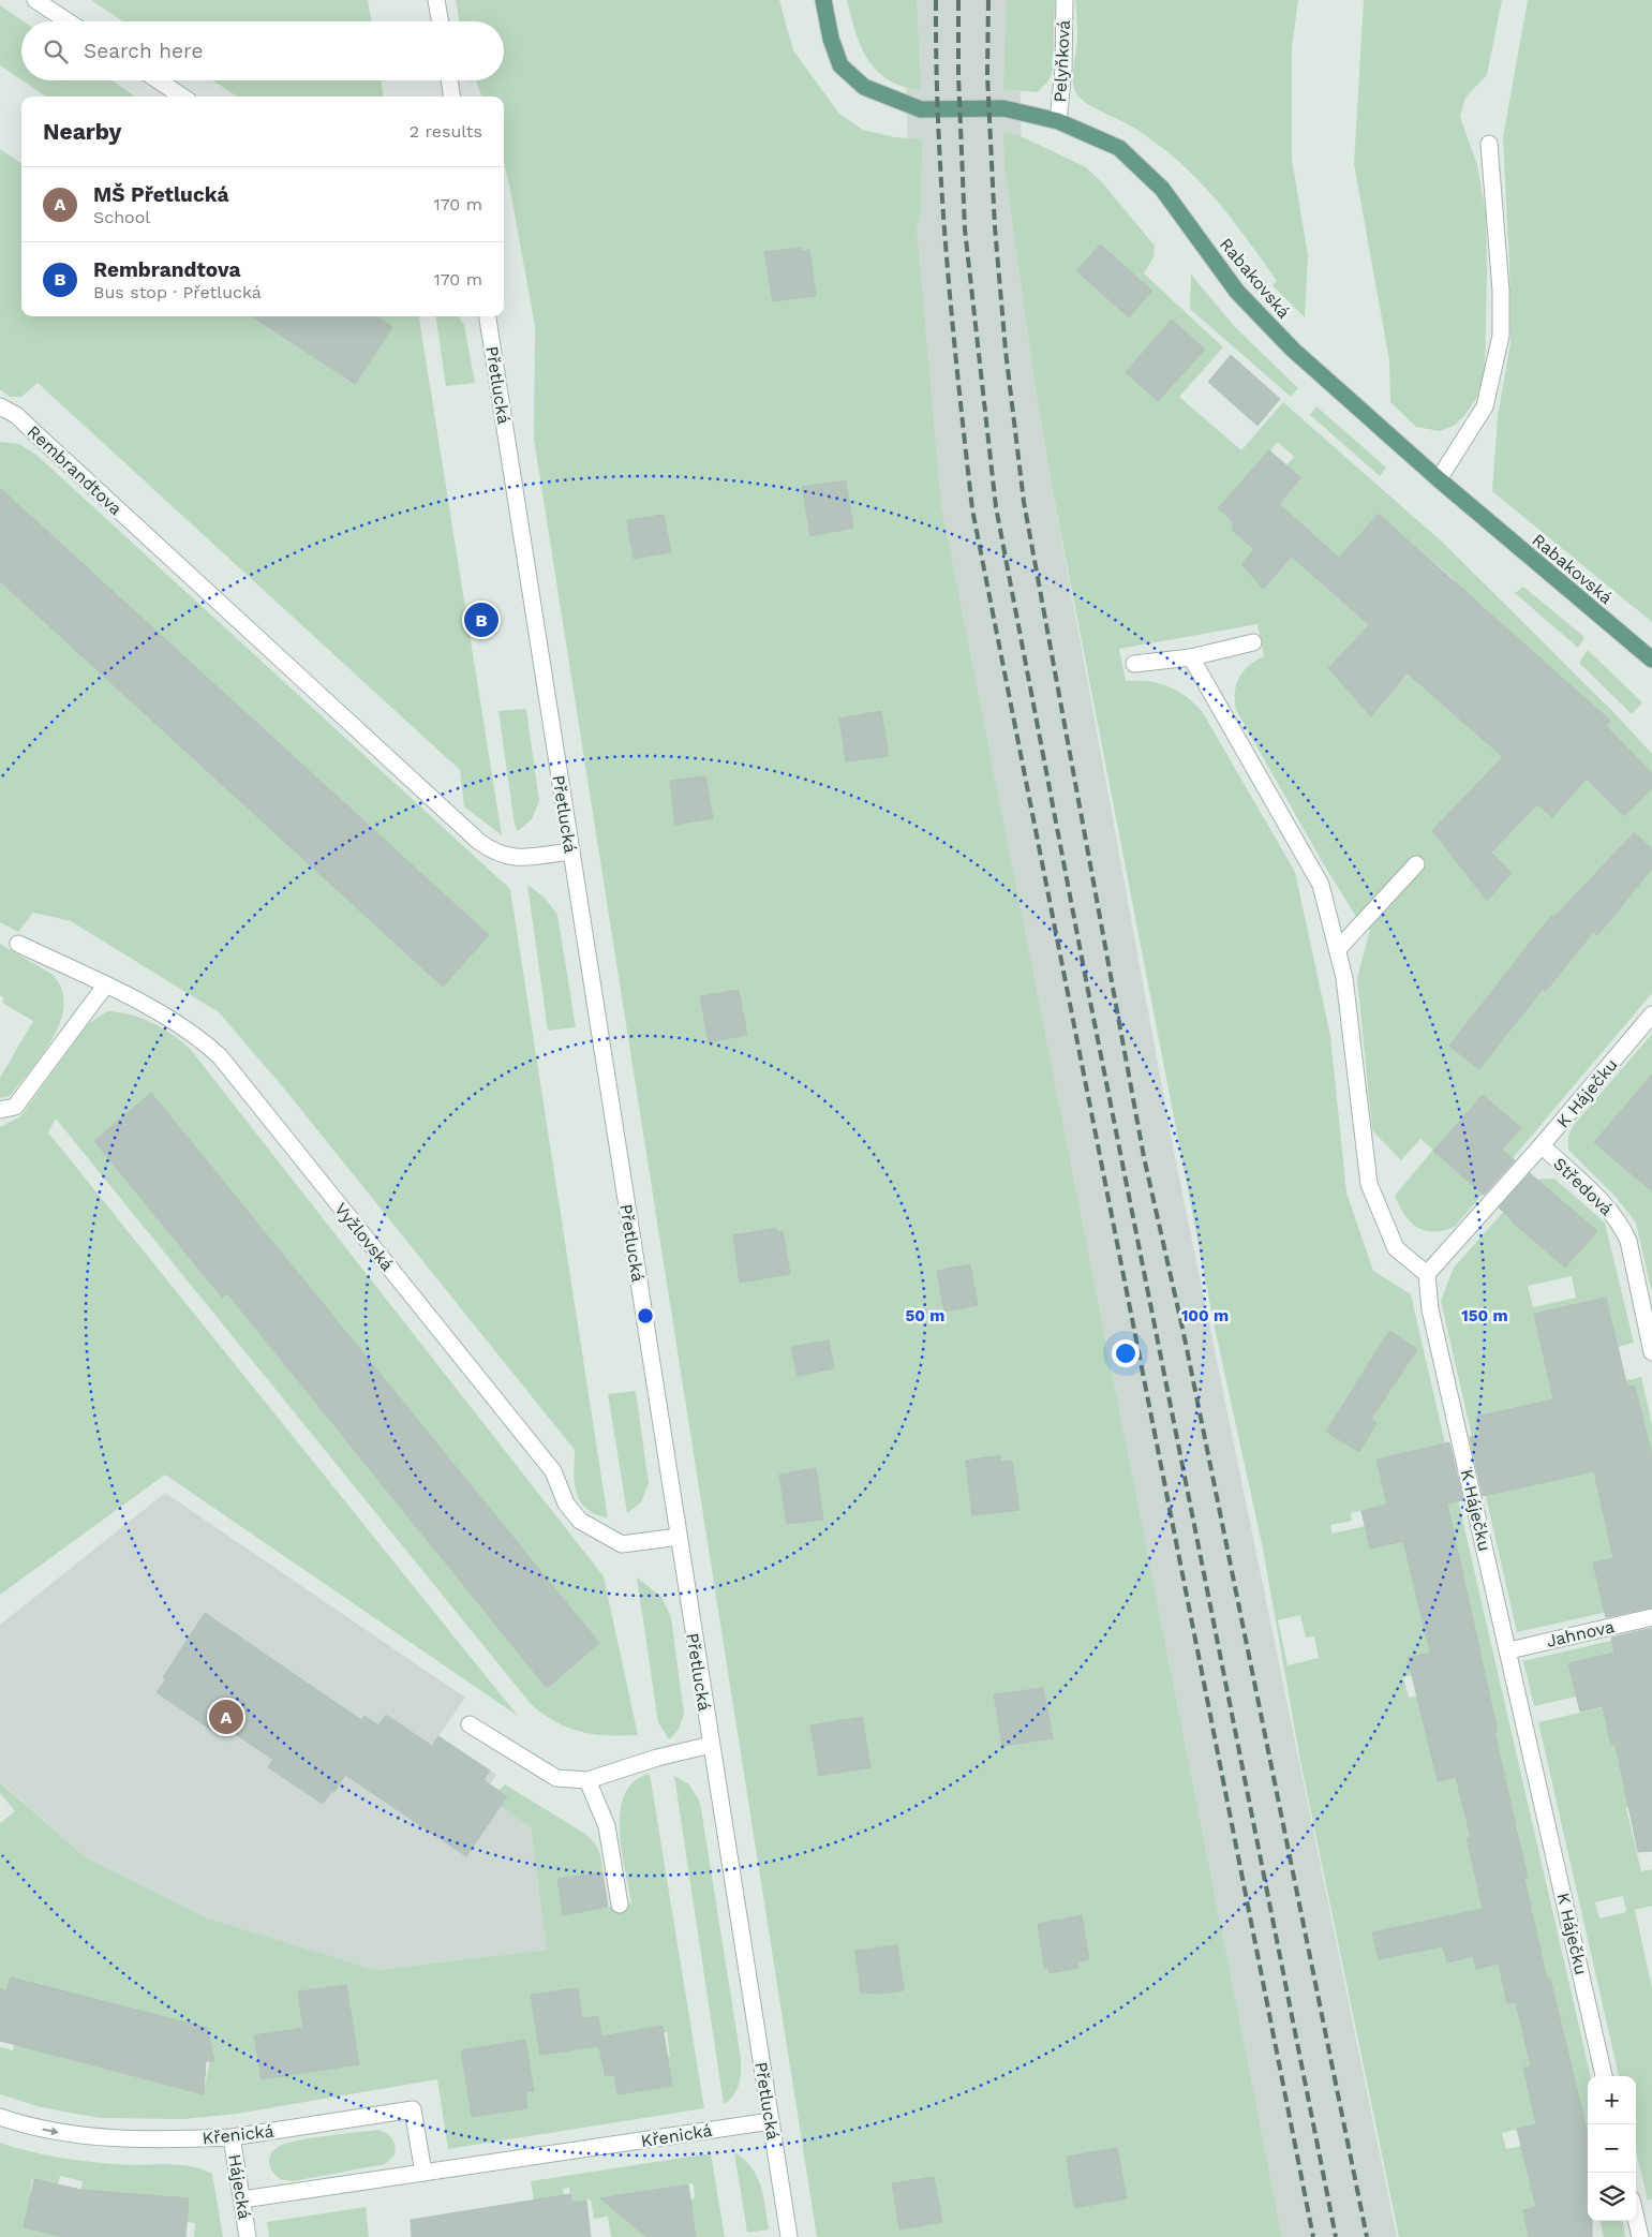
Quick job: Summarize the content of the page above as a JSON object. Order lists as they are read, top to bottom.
{
  "streets": {
    "main road": ["Rabakovská"],
    "street": [
      "Pelyňková",
      "Přetlucká",
      "Rembrandtova",
      "K Háječku",
      "Středová",
      "Vyžlovská",
      "Jahnova",
      "Křenická",
      "Hájecká"
    ]
  },
  "crossings": [
    ["Pelyňková", "Rabakovská"],
    ["Přetlucká", "Rembrandtova"],
    ["Přetlucká", "Vyžlovská"],
    ["Přetlucká", "Křenická"],
    ["K Háječku", "Středová"],
    ["K Háječku", "Jahnova"],
    ["Křenická", "Hájecká"]
  ],
  "page": {
    "search": "Search here",
    "heading": ["Nearby", "2 results"],
    "list": [
      {
        "mark": "A",
        "name": "MŠ Přetlucká",
        "note": "School",
        "value": "170 m"
      },
      {
        "mark": "B",
        "name": "Rembrandtova",
        "note": "Bus stop · Přetlucká",
        "value": "170 m"
      }
    ],
    "pins": ["B", "A"],
    "map_buttons": ["+", "−"]
  },
  "rings": ["50 m", "100 m", "150 m"]
}
